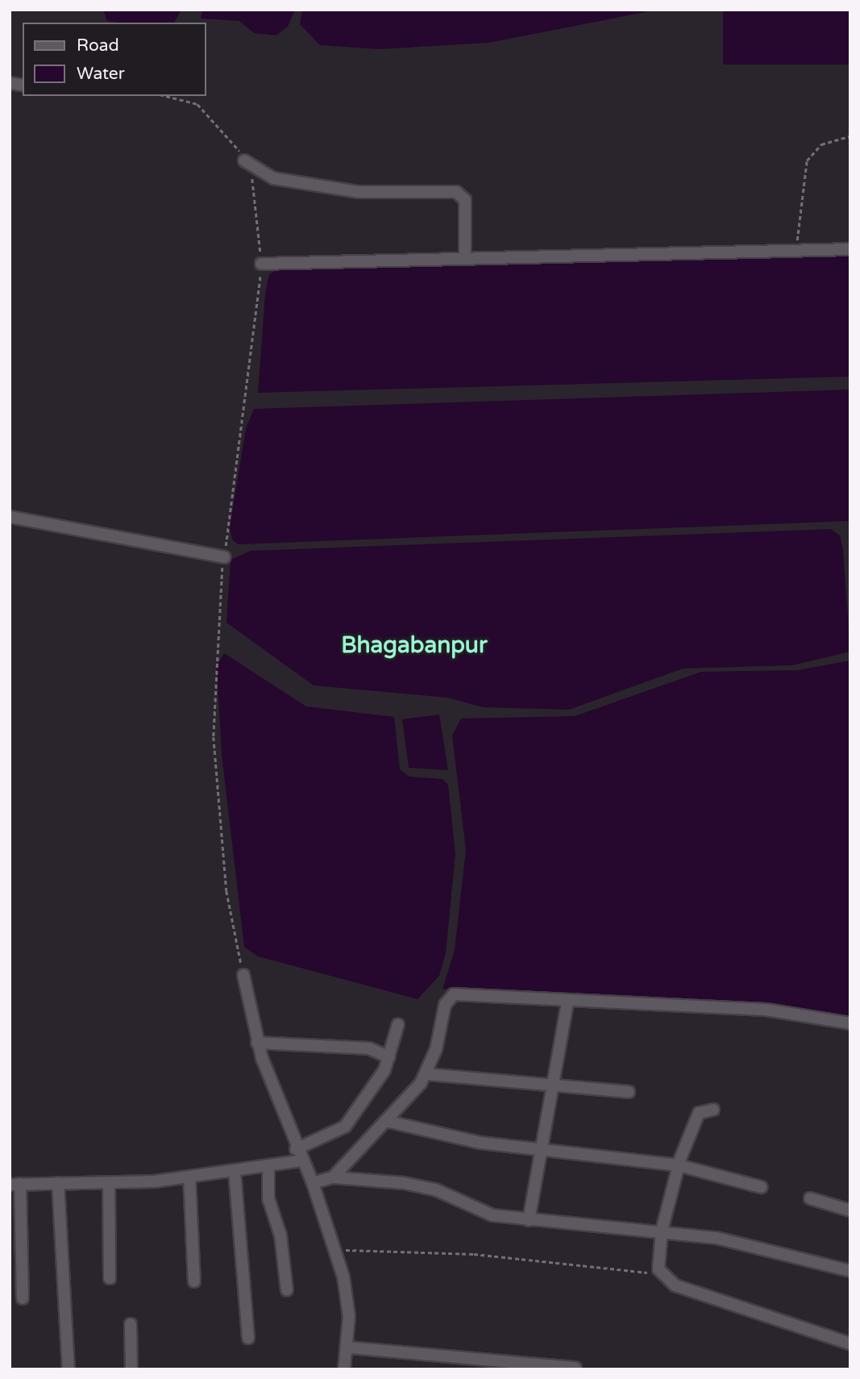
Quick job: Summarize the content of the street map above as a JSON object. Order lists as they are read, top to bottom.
{
  "districts": ["Bhagabanpur"],
  "legend": ["Road", "Water"]
}
